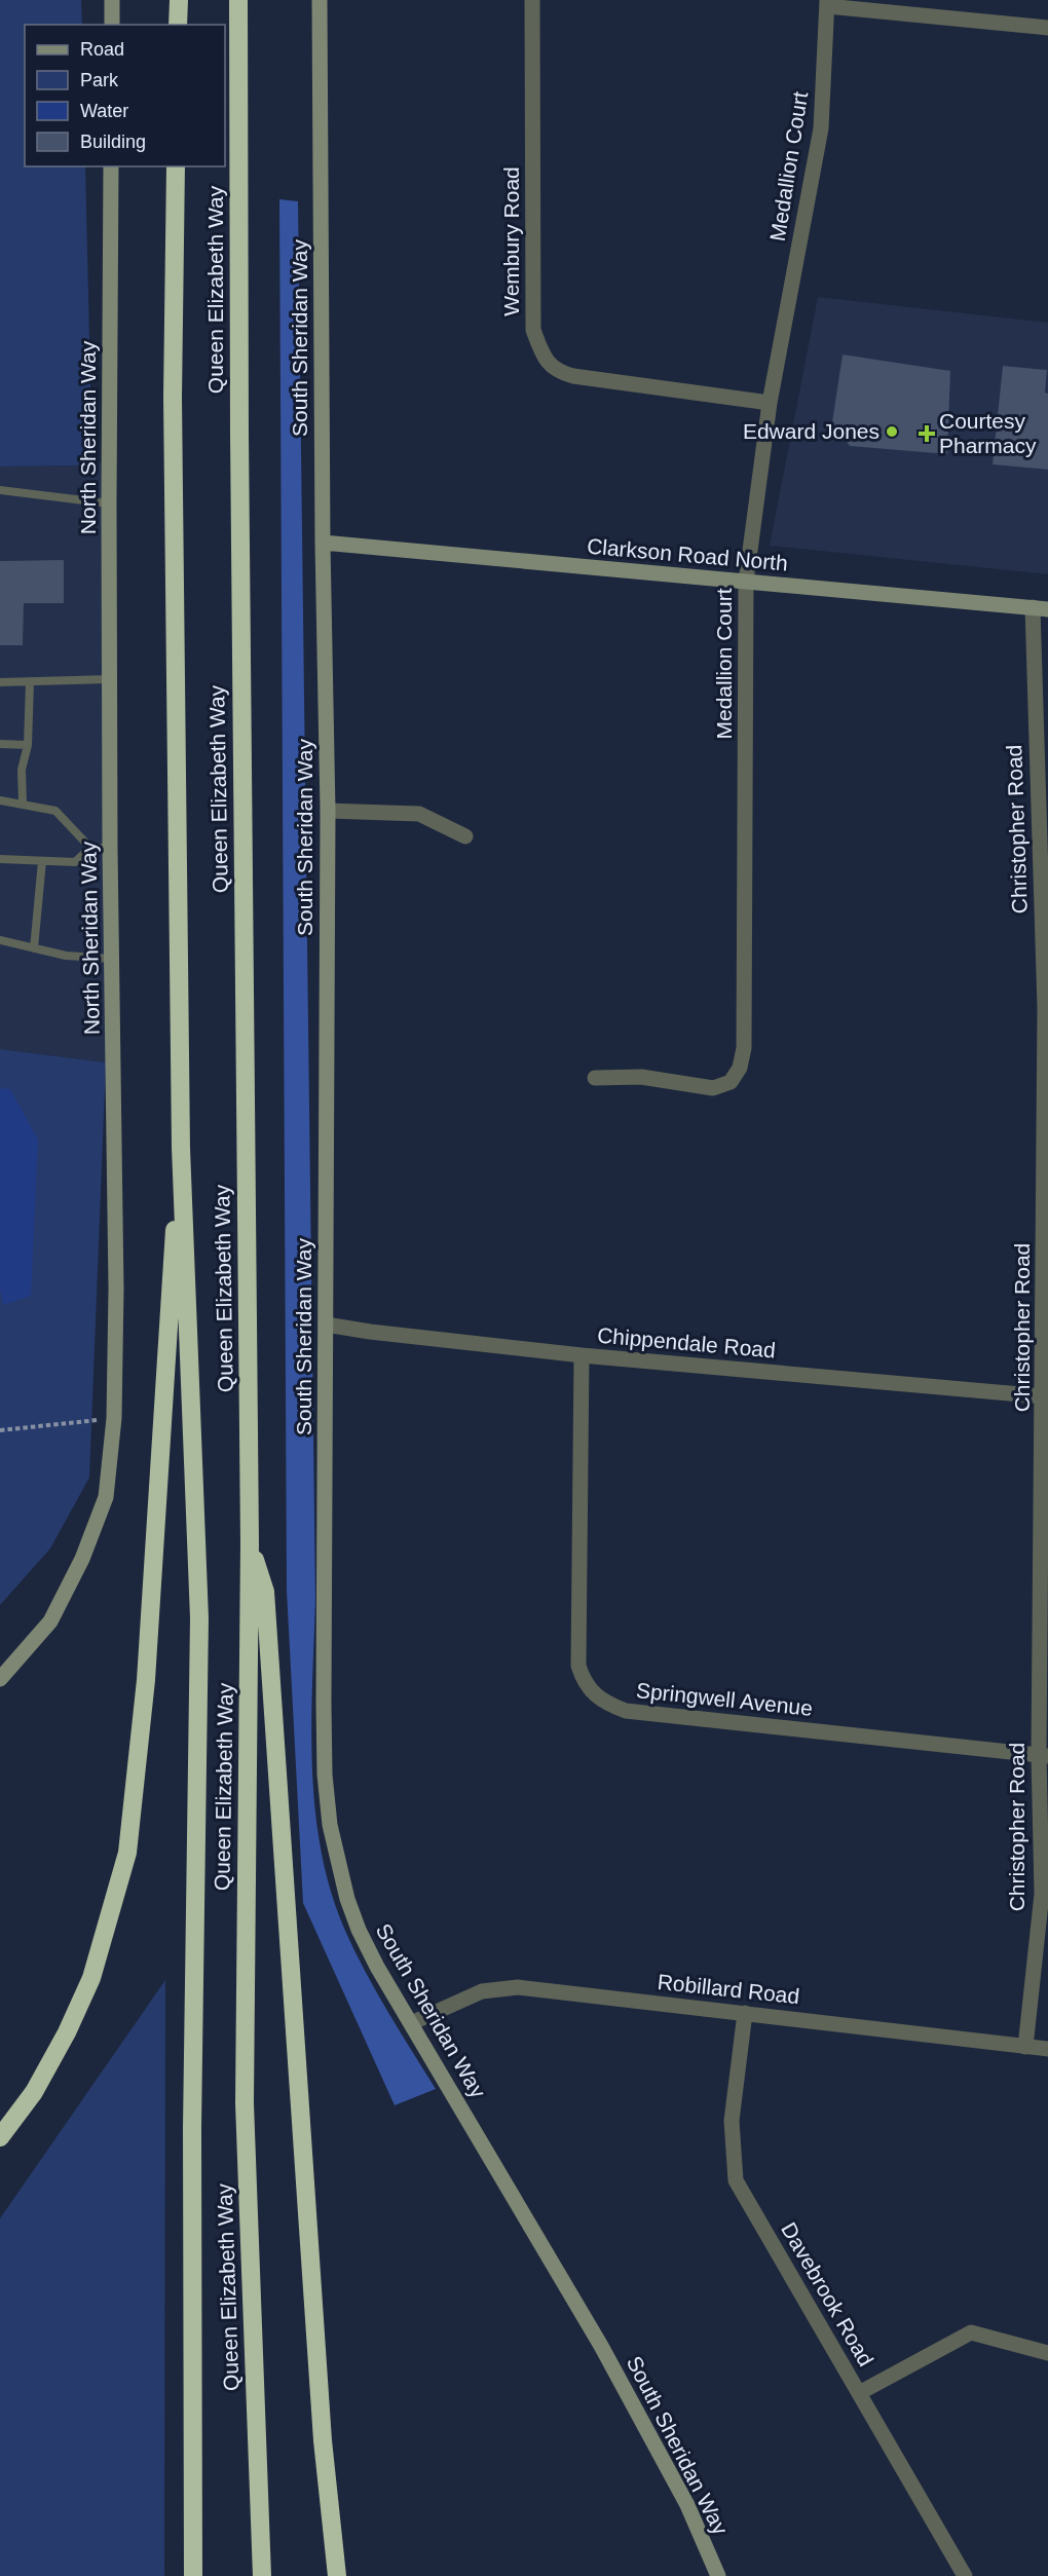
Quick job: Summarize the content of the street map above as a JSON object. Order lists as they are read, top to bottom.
{
  "streets": {
    "highway": ["Queen Elizabeth Way"],
    "street": [
      "Medallion Court",
      "Wembury Road",
      "South Sheridan Way",
      "North Sheridan Way",
      "Clarkson Road North",
      "Christopher Road",
      "Chippendale Road",
      "Springwell Avenue",
      "Robillard Road",
      "Davebrook Road"
    ]
  },
  "crossings": [
    ["Medallion Court", "Wembury Road"],
    ["Medallion Court", "Clarkson Road North"],
    ["South Sheridan Way", "Clarkson Road North"],
    ["South Sheridan Way", "Chippendale Road"],
    ["South Sheridan Way", "Robillard Road"],
    ["Clarkson Road North", "Christopher Road"],
    ["Christopher Road", "Chippendale Road"],
    ["Christopher Road", "Springwell Avenue"],
    ["Christopher Road", "Robillard Road"],
    ["Chippendale Road", "Springwell Avenue"],
    ["Robillard Road", "Davebrook Road"]
  ],
  "places": {
    "other": ["Edward Jones"],
    "health": ["Courtesy Pharmacy"]
  },
  "legend": [
    "Road",
    "Park",
    "Water",
    "Building"
  ]
}
